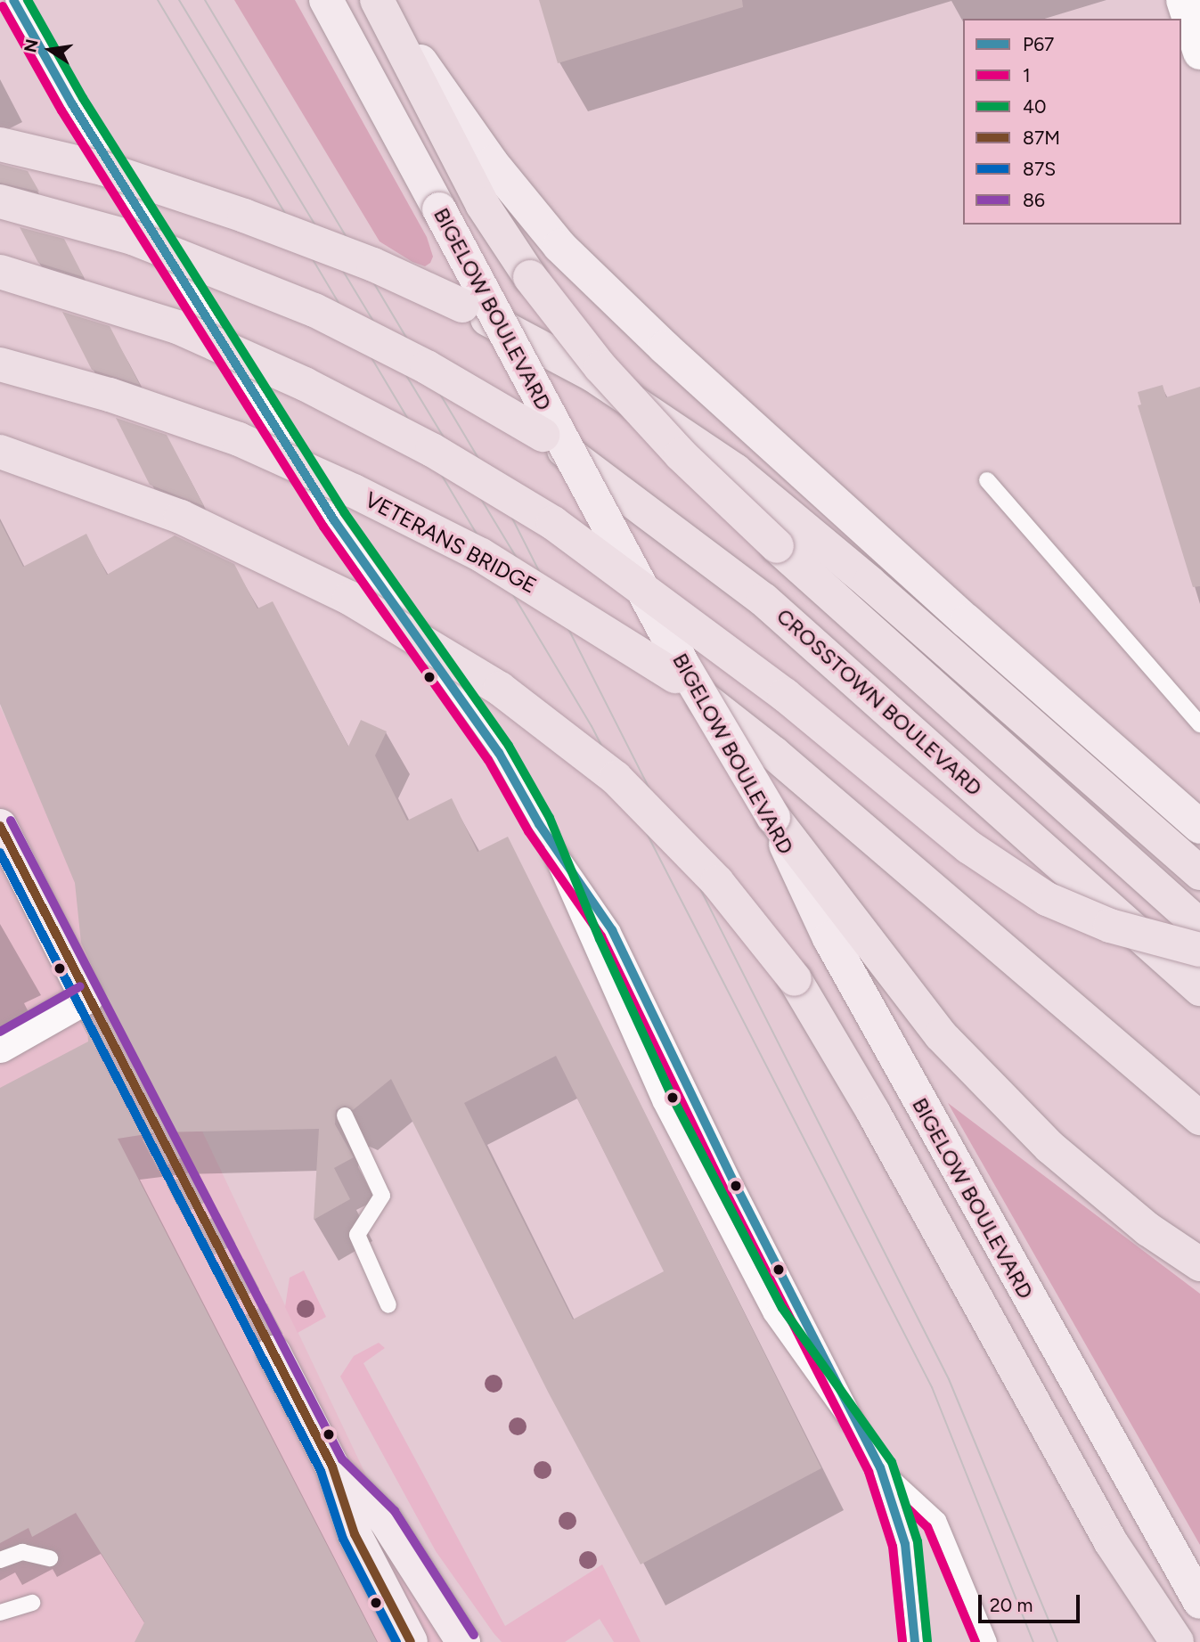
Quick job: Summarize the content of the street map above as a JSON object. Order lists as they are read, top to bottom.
{
  "streets": {
    "highway": ["VETERANS BRIDGE", "CROSSTOWN BOULEVARD"],
    "main road": ["BIGELOW BOULEVARD"]
  },
  "lines": [
    "transit line P67",
    "transit line 40",
    "transit line 1",
    "transit line 86",
    "transit line 87M",
    "transit line 87S"
  ],
  "legend": [
    "P67",
    "1",
    "40",
    "87M",
    "87S",
    "86"
  ],
  "scale_bar": "20 m",
  "north": "left"
}
